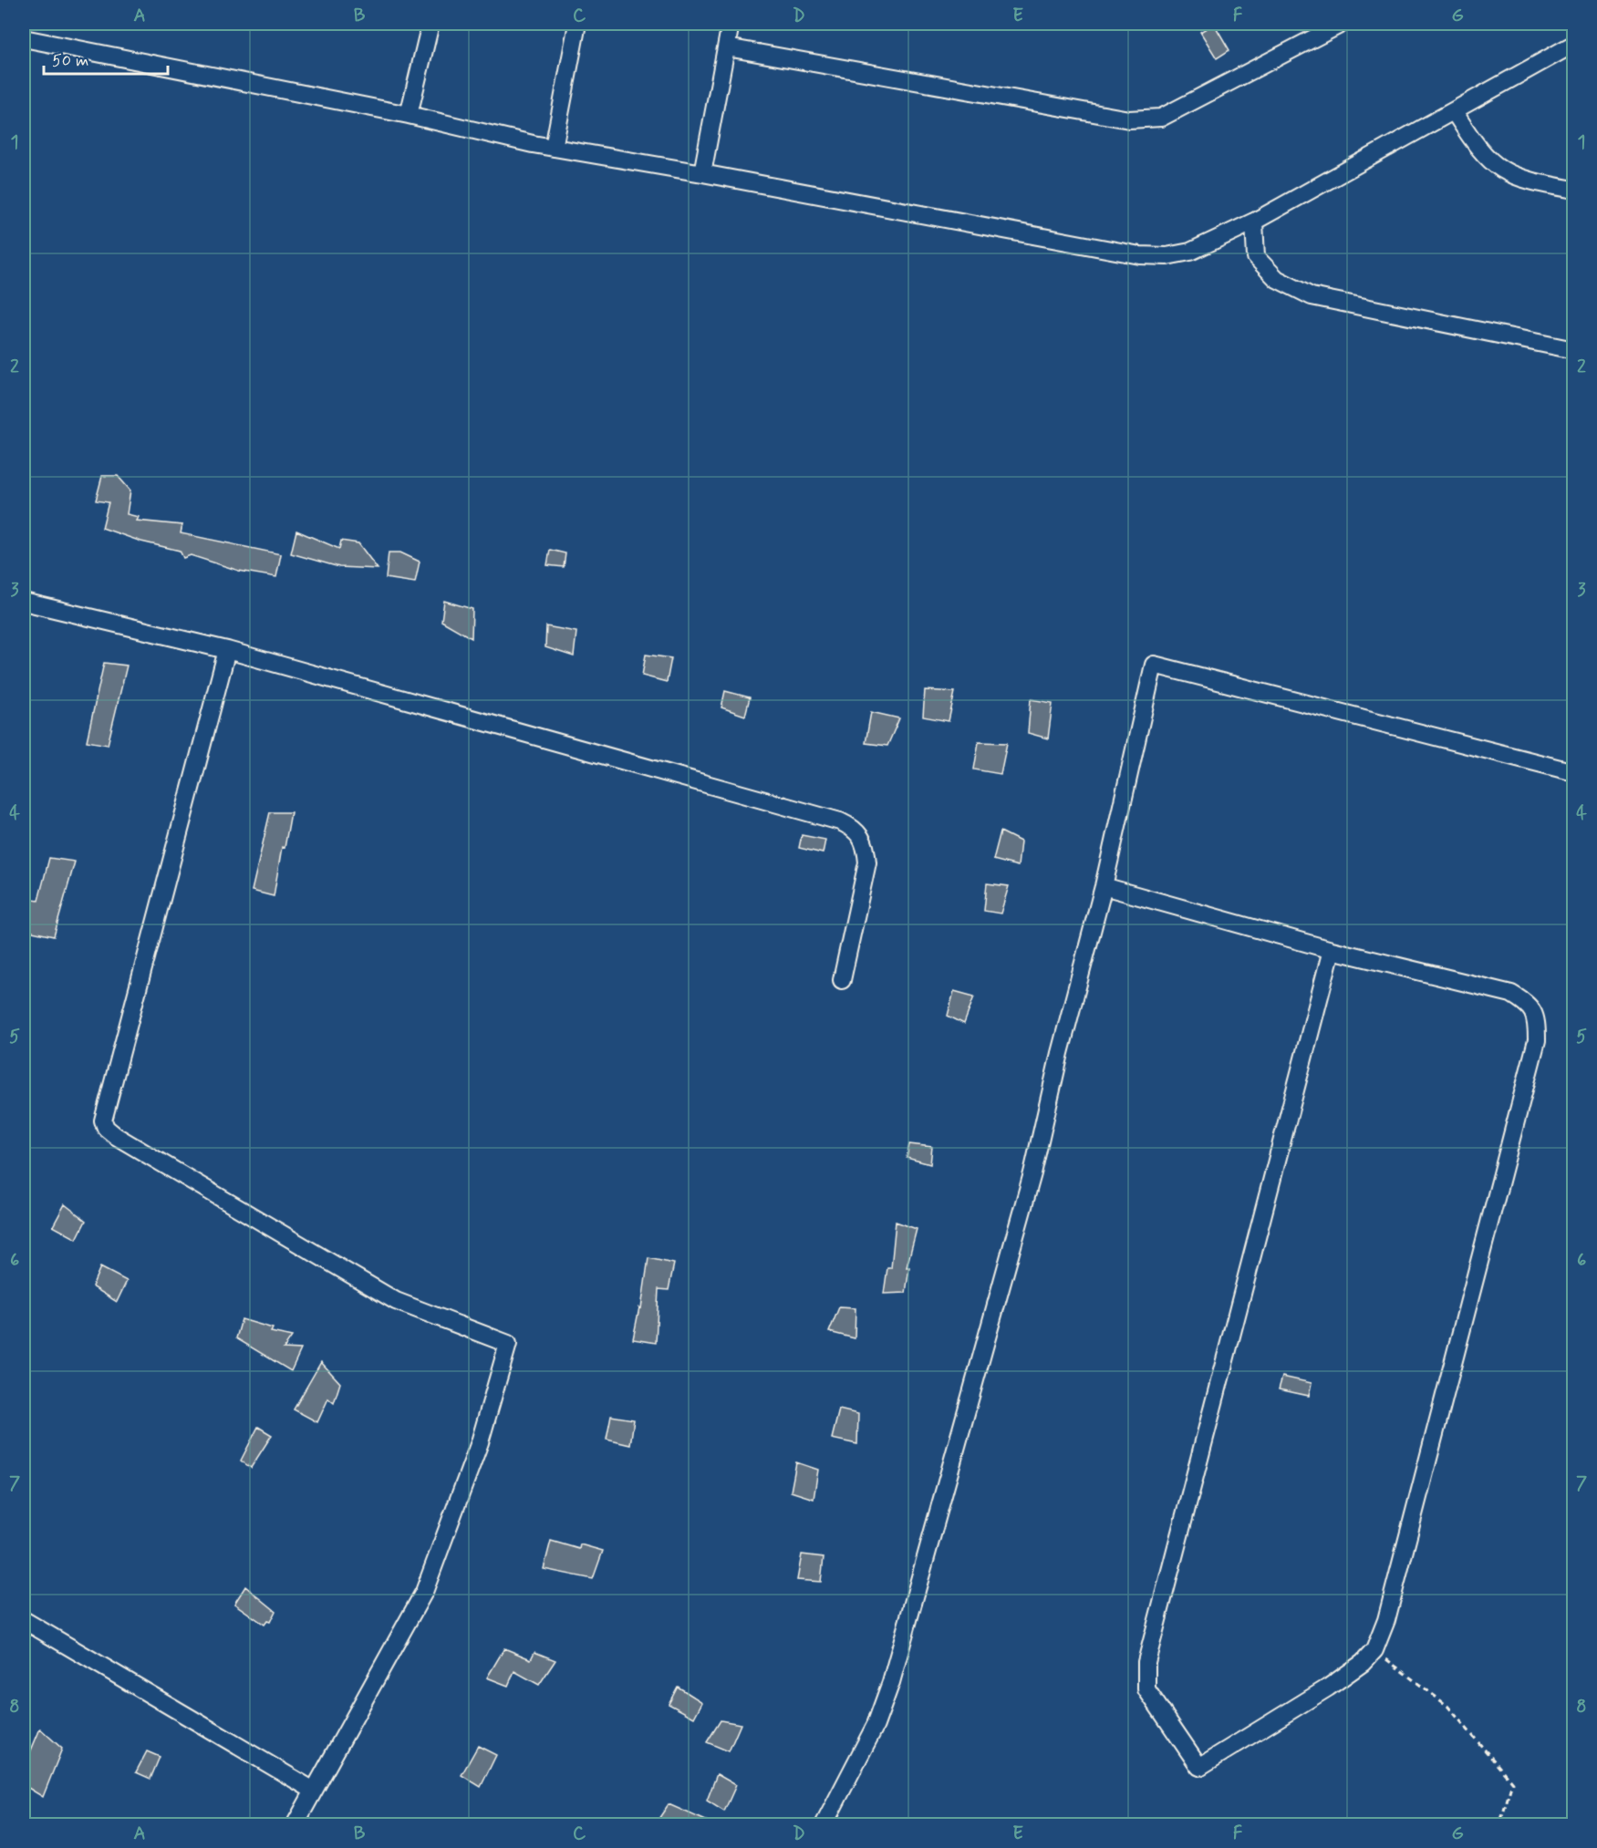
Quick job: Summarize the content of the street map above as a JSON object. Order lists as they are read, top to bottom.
{
  "scale_bar": "50 m",
  "grid": {
    "columns": [
      "A",
      "B",
      "C",
      "D",
      "E",
      "F",
      "G"
    ],
    "rows": [
      "1",
      "2",
      "3",
      "4",
      "5",
      "6",
      "7",
      "8"
    ]
  }
}
